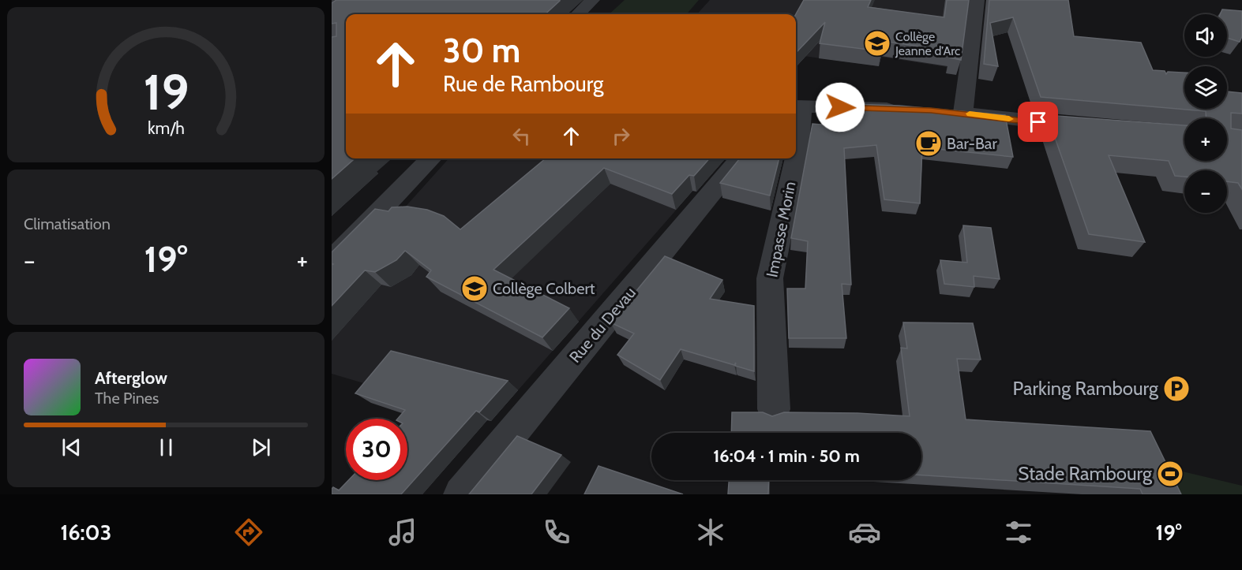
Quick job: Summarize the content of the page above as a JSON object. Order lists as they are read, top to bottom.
{
  "streets": {
    "street": ["Impasse Morin", "Rue du Devau"]
  },
  "places": {
    "school or university": ["Collège Jeanne d’Arc", "Collège Colbert"],
    "cafe": ["Bar-Bar"],
    "parking": ["Parking Rambourg"],
    "sports": ["Stade Rambourg"]
  },
  "page": {
    "map_buttons": ["+", "−"],
    "turn": ["30 m", "Rue de Rambourg"],
    "tile": "Climatisation",
    "heat": ["−", "19°", "+"],
    "song": ["Afterglow", "The Pines"],
    "limit": "30",
    "trip": "16:04 · 1 min · 50 m",
    "tabs": ["16:03", "19°"],
    "gauge": ["19", "km/h"]
  }
}
